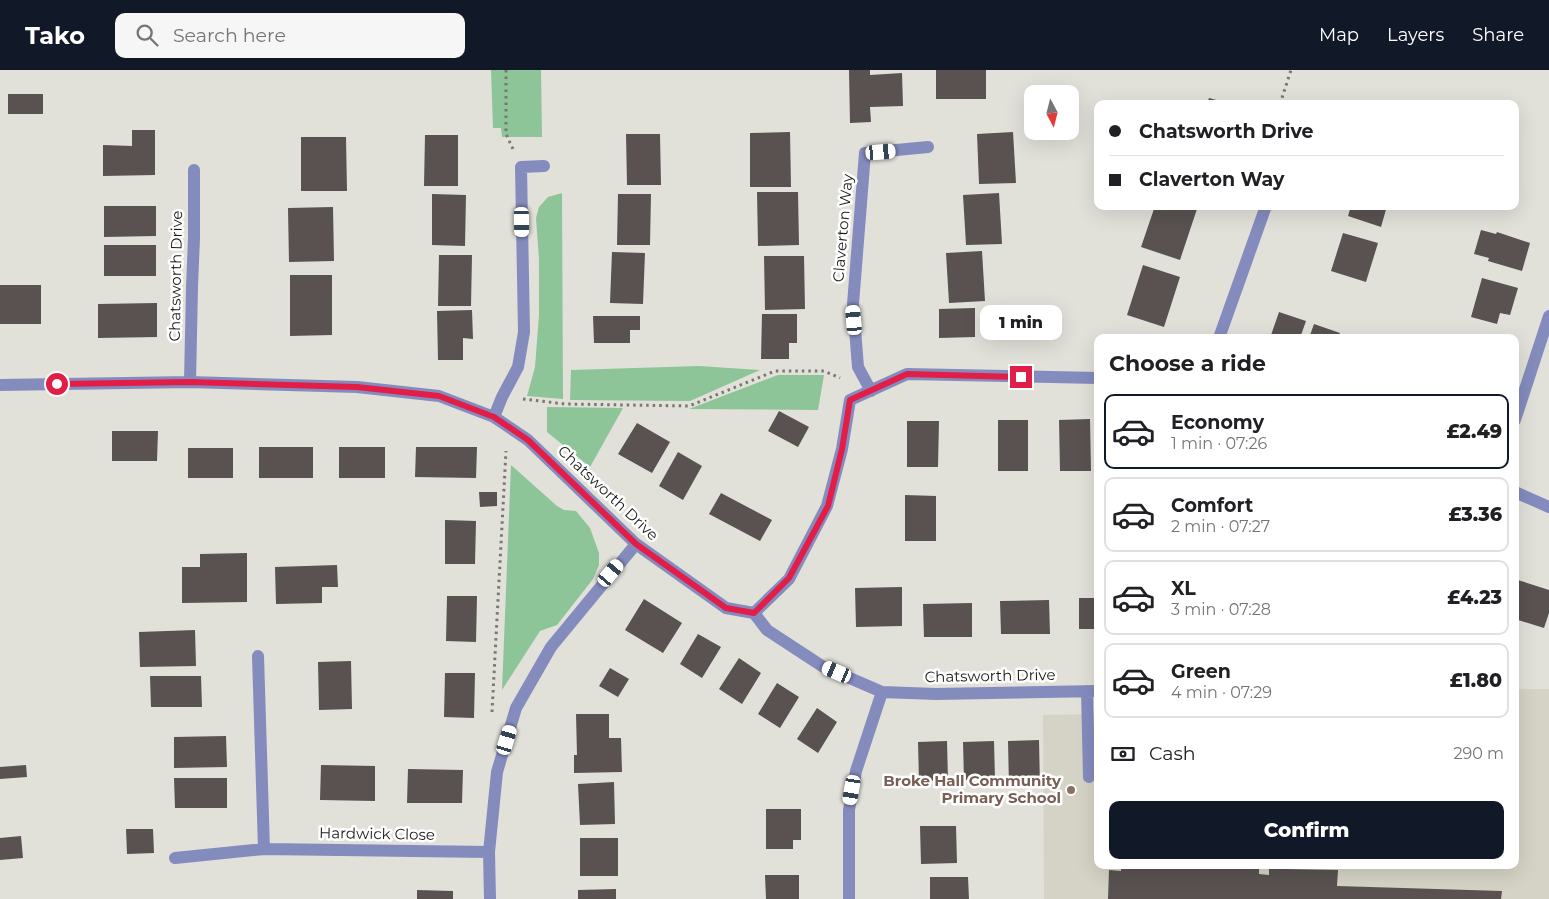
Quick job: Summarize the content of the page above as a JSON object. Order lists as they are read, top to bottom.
{
  "streets": {
    "street": ["Claverton Way", "Chatsworth Drive", "Hardwick Close"]
  },
  "places": ["Broke Hall Community Primary School"],
  "north": "bottom",
  "page": {
    "header": "Tako",
    "search": "Search here",
    "nav": ["Map", "Layers", "Share"],
    "banner": ["Chatsworth Drive", "Claverton Way"],
    "bubble": "1 min",
    "heading": "Choose a ride",
    "list": [
      {
        "name": "Economy",
        "note": "1 min · 07:26",
        "value": "£2.49"
      },
      {
        "name": "Comfort",
        "note": "2 min · 07:27",
        "value": "£3.36"
      },
      {
        "name": "XL",
        "note": "3 min · 07:28",
        "value": "£4.23"
      },
      {
        "name": "Green",
        "note": "4 min · 07:29",
        "value": "£1.80"
      }
    ],
    "pay": ["Cash", "290 m"],
    "buttons": "Confirm"
  }
}
